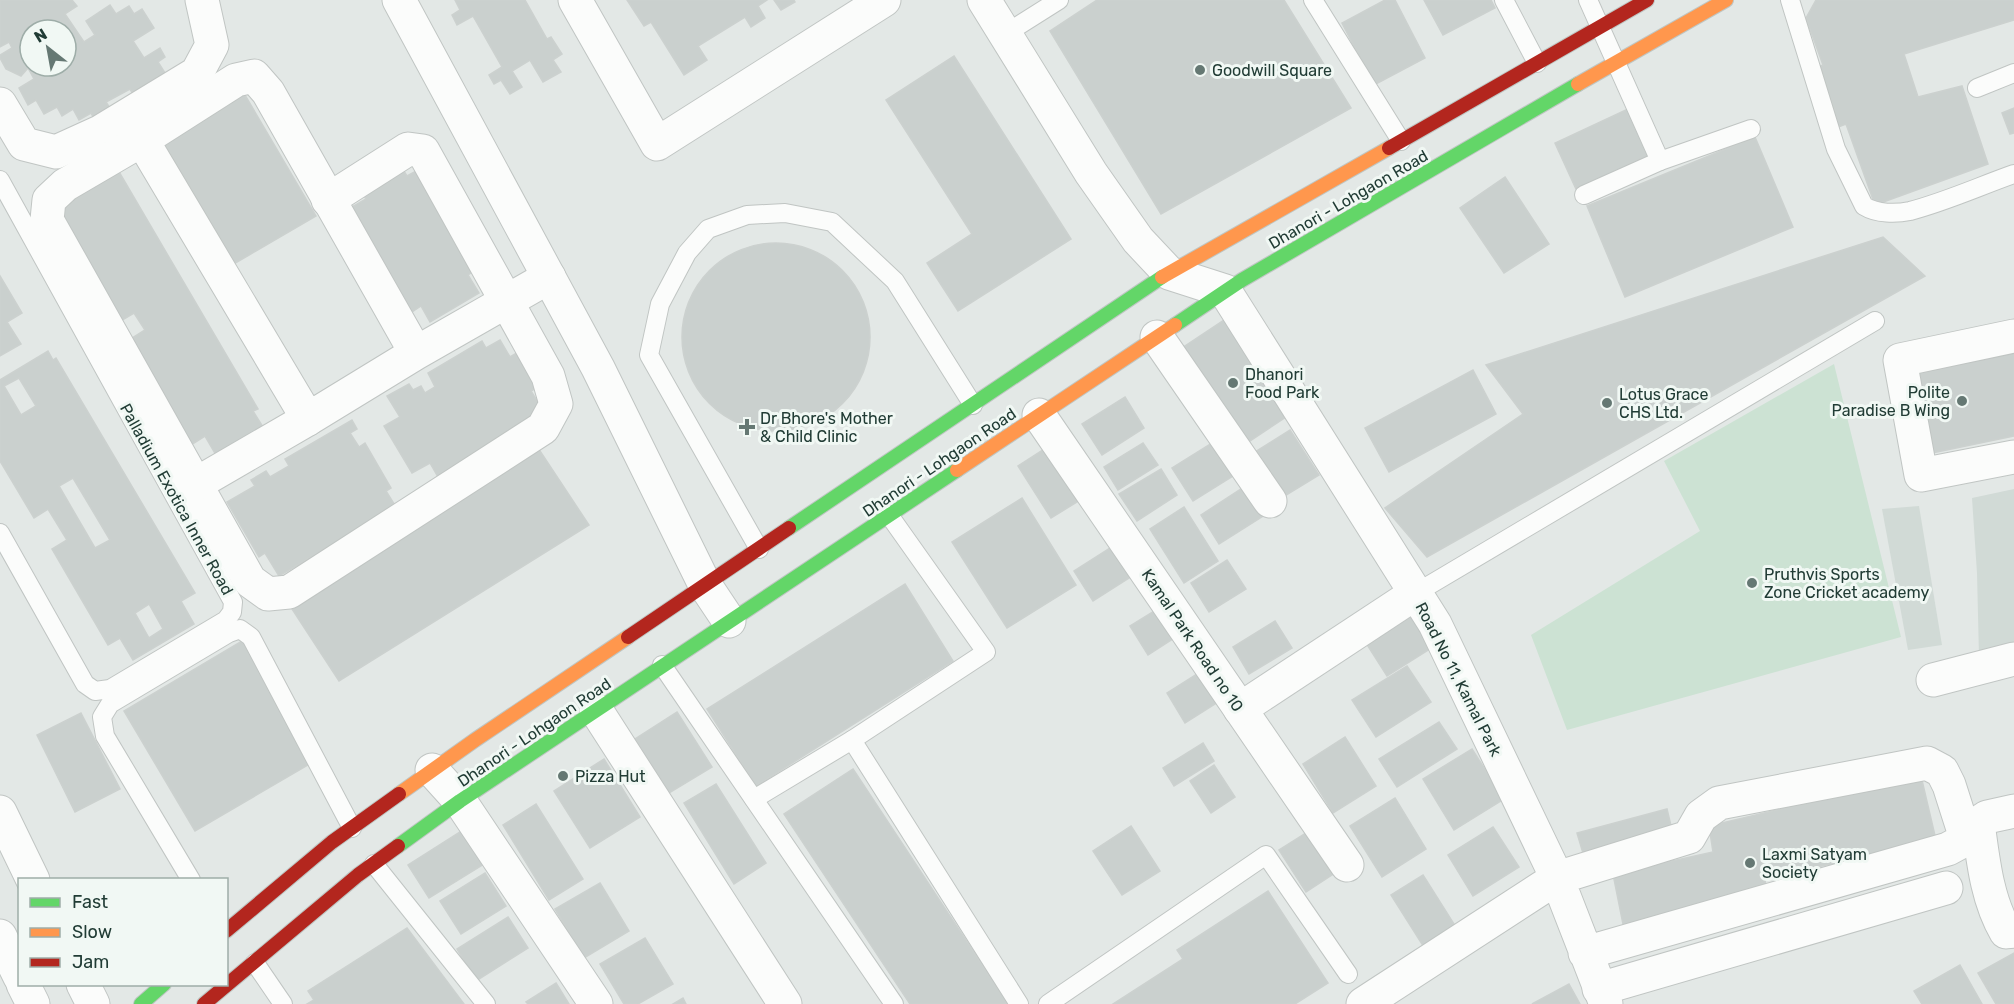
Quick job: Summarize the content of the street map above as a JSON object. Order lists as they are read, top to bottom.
{
  "streets": {
    "main road": ["Dhanori - Lohgaon Road"],
    "street": ["Kamal Park Road no 10", "Road No 11, Kamal Park"],
    "lane": ["Palladium Exotica Inner Road"]
  },
  "crossings": [
    ["Dhanori - Lohgaon Road", "Kamal Park Road no 10"],
    ["Dhanori - Lohgaon Road", "Road No 11, Kamal Park"]
  ],
  "places": {
    "other": [
      "Goodwill Square",
      "Dhanori Food Park",
      "Polite Paradise B Wing",
      "Lotus Grace CHS Ltd.",
      "Pruthvis Sports Zone Cricket academy",
      "Pizza Hut",
      "Laxmi Satyam Society"
    ],
    "health": ["Dr Bhore's Mother & Child Clinic"]
  },
  "legend": ["Fast", "Slow", "Jam"],
  "north": "top left"
}
